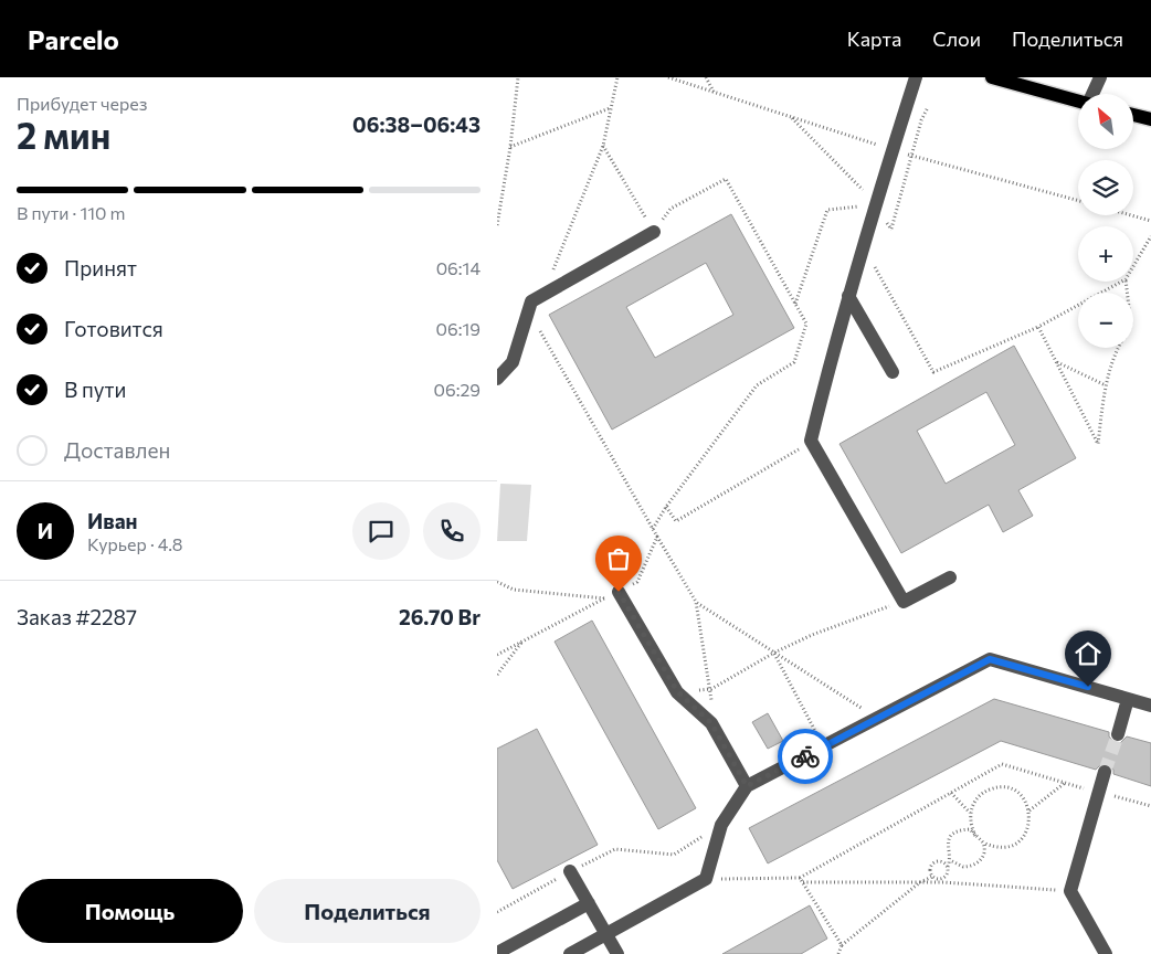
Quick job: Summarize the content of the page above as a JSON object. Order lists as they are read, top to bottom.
{
  "north": "top left",
  "page": {
    "header": "Parcelo",
    "nav": ["Карта", "Слои", "Поделиться"],
    "heading": ["2 мин", "Прибудет через", "06:38–06:43"],
    "panel": [
      "Иван",
      "Курьер · 4.8",
      "Заказ #2287",
      "26.70 Br"
    ],
    "map_buttons": ["+", "−"],
    "bar": "В пути · 110 m",
    "list": [
      ["Принят", "06:14"],
      ["Готовится", "06:19"],
      ["В пути", "06:29"],
      "Доставлен"
    ],
    "round": "И",
    "buttons": ["Помощь", "Поделиться"]
  }
}
